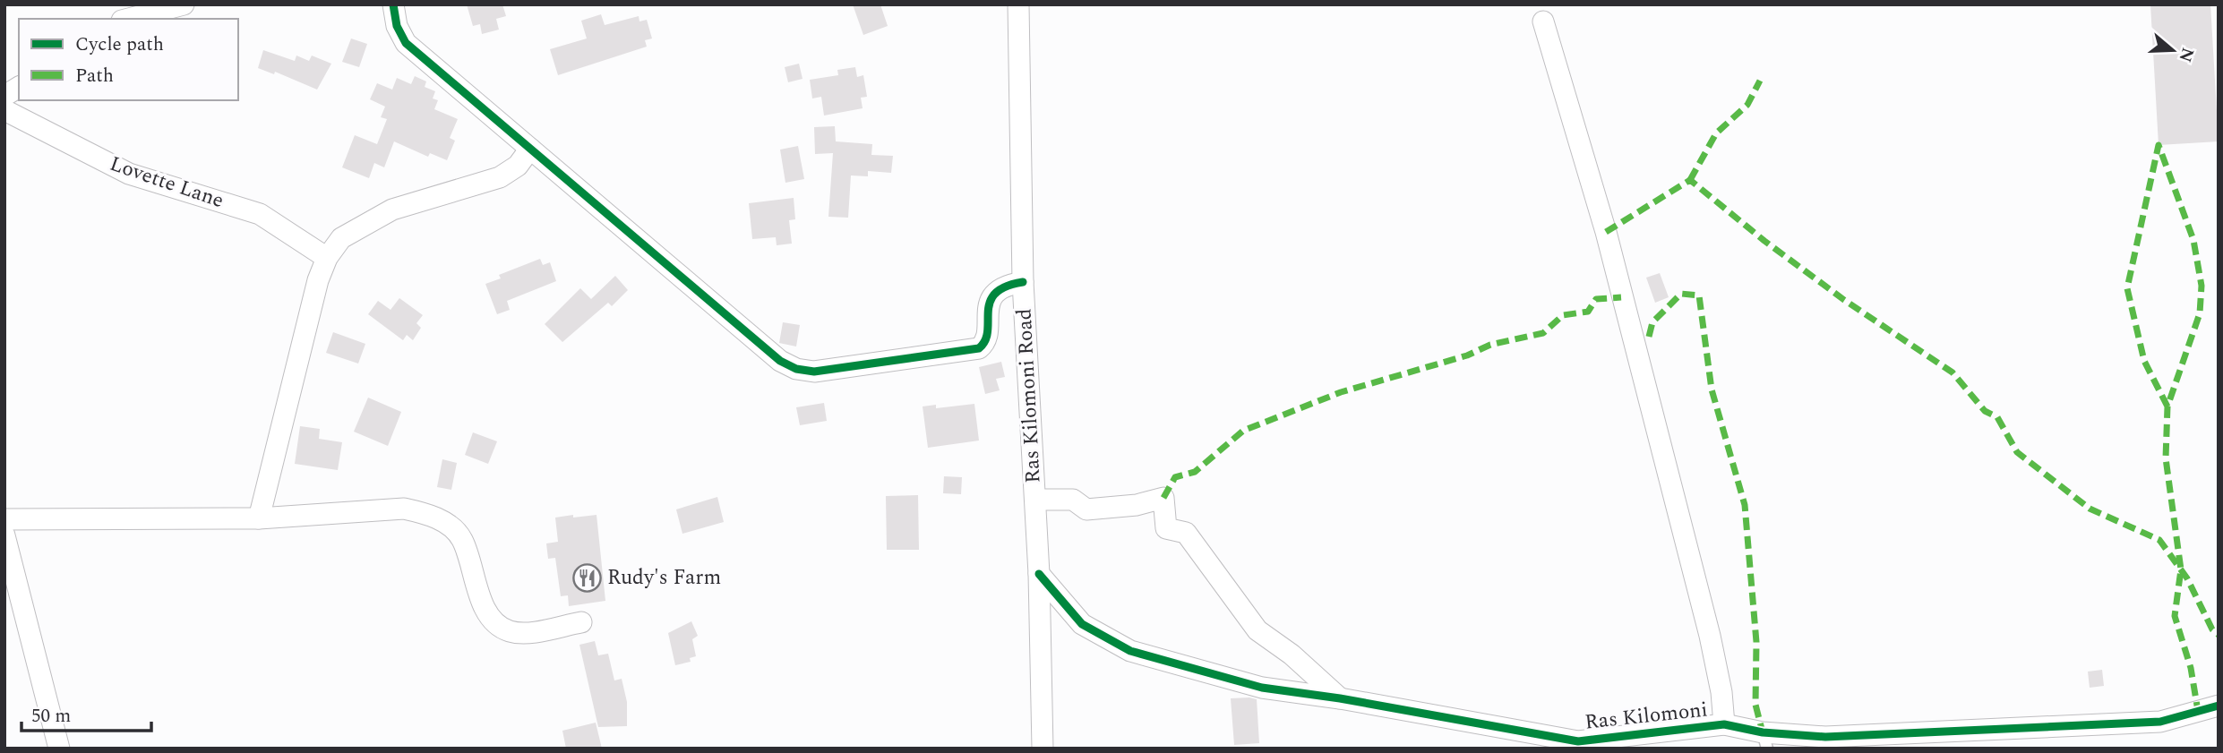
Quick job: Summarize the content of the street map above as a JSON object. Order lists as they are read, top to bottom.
{
  "streets": {
    "street": ["Lovette Lane", "Ras Kilomoni Road", "Ras Kilomoni"]
  },
  "crossings": [
    ["Ras Kilomoni Road", "Ras Kilomoni"]
  ],
  "places": {
    "restaurant": ["Rudy's Farm"]
  },
  "legend": ["Cycle path", "Path"],
  "scale_bar": "50 m",
  "north": "right"
}
